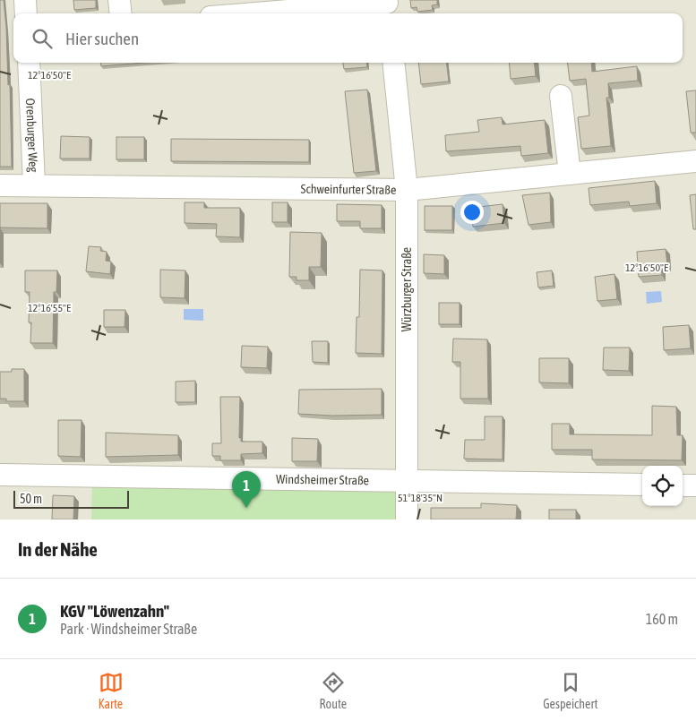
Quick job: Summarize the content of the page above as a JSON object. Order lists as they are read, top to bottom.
{
  "streets": {
    "street": [
      "Orenburger Weg",
      "Schweinfurter Straße",
      "Würzburger Straße",
      "Windsheimer Straße"
    ]
  },
  "crossings": [
    ["Orenburger Weg", "Schweinfurter Straße"],
    ["Schweinfurter Straße", "Würzburger Straße"],
    ["Würzburger Straße", "Windsheimer Straße"]
  ],
  "scale_bar": "50 m",
  "page": {
    "search": "Hier suchen",
    "pins": "1",
    "scale": "50 m",
    "heading": "In der Nähe",
    "list": [
      {
        "mark": "1",
        "name": "KGV \"Löwenzahn\"",
        "note": "Park · Windsheimer Straße",
        "value": "160 m"
      }
    ],
    "nav": ["Karte", "Route", "Gespeichert"]
  },
  "coordinates": ["12°16'50\"E", "12°16'55\"E", "51°18'35\"N"]
}
